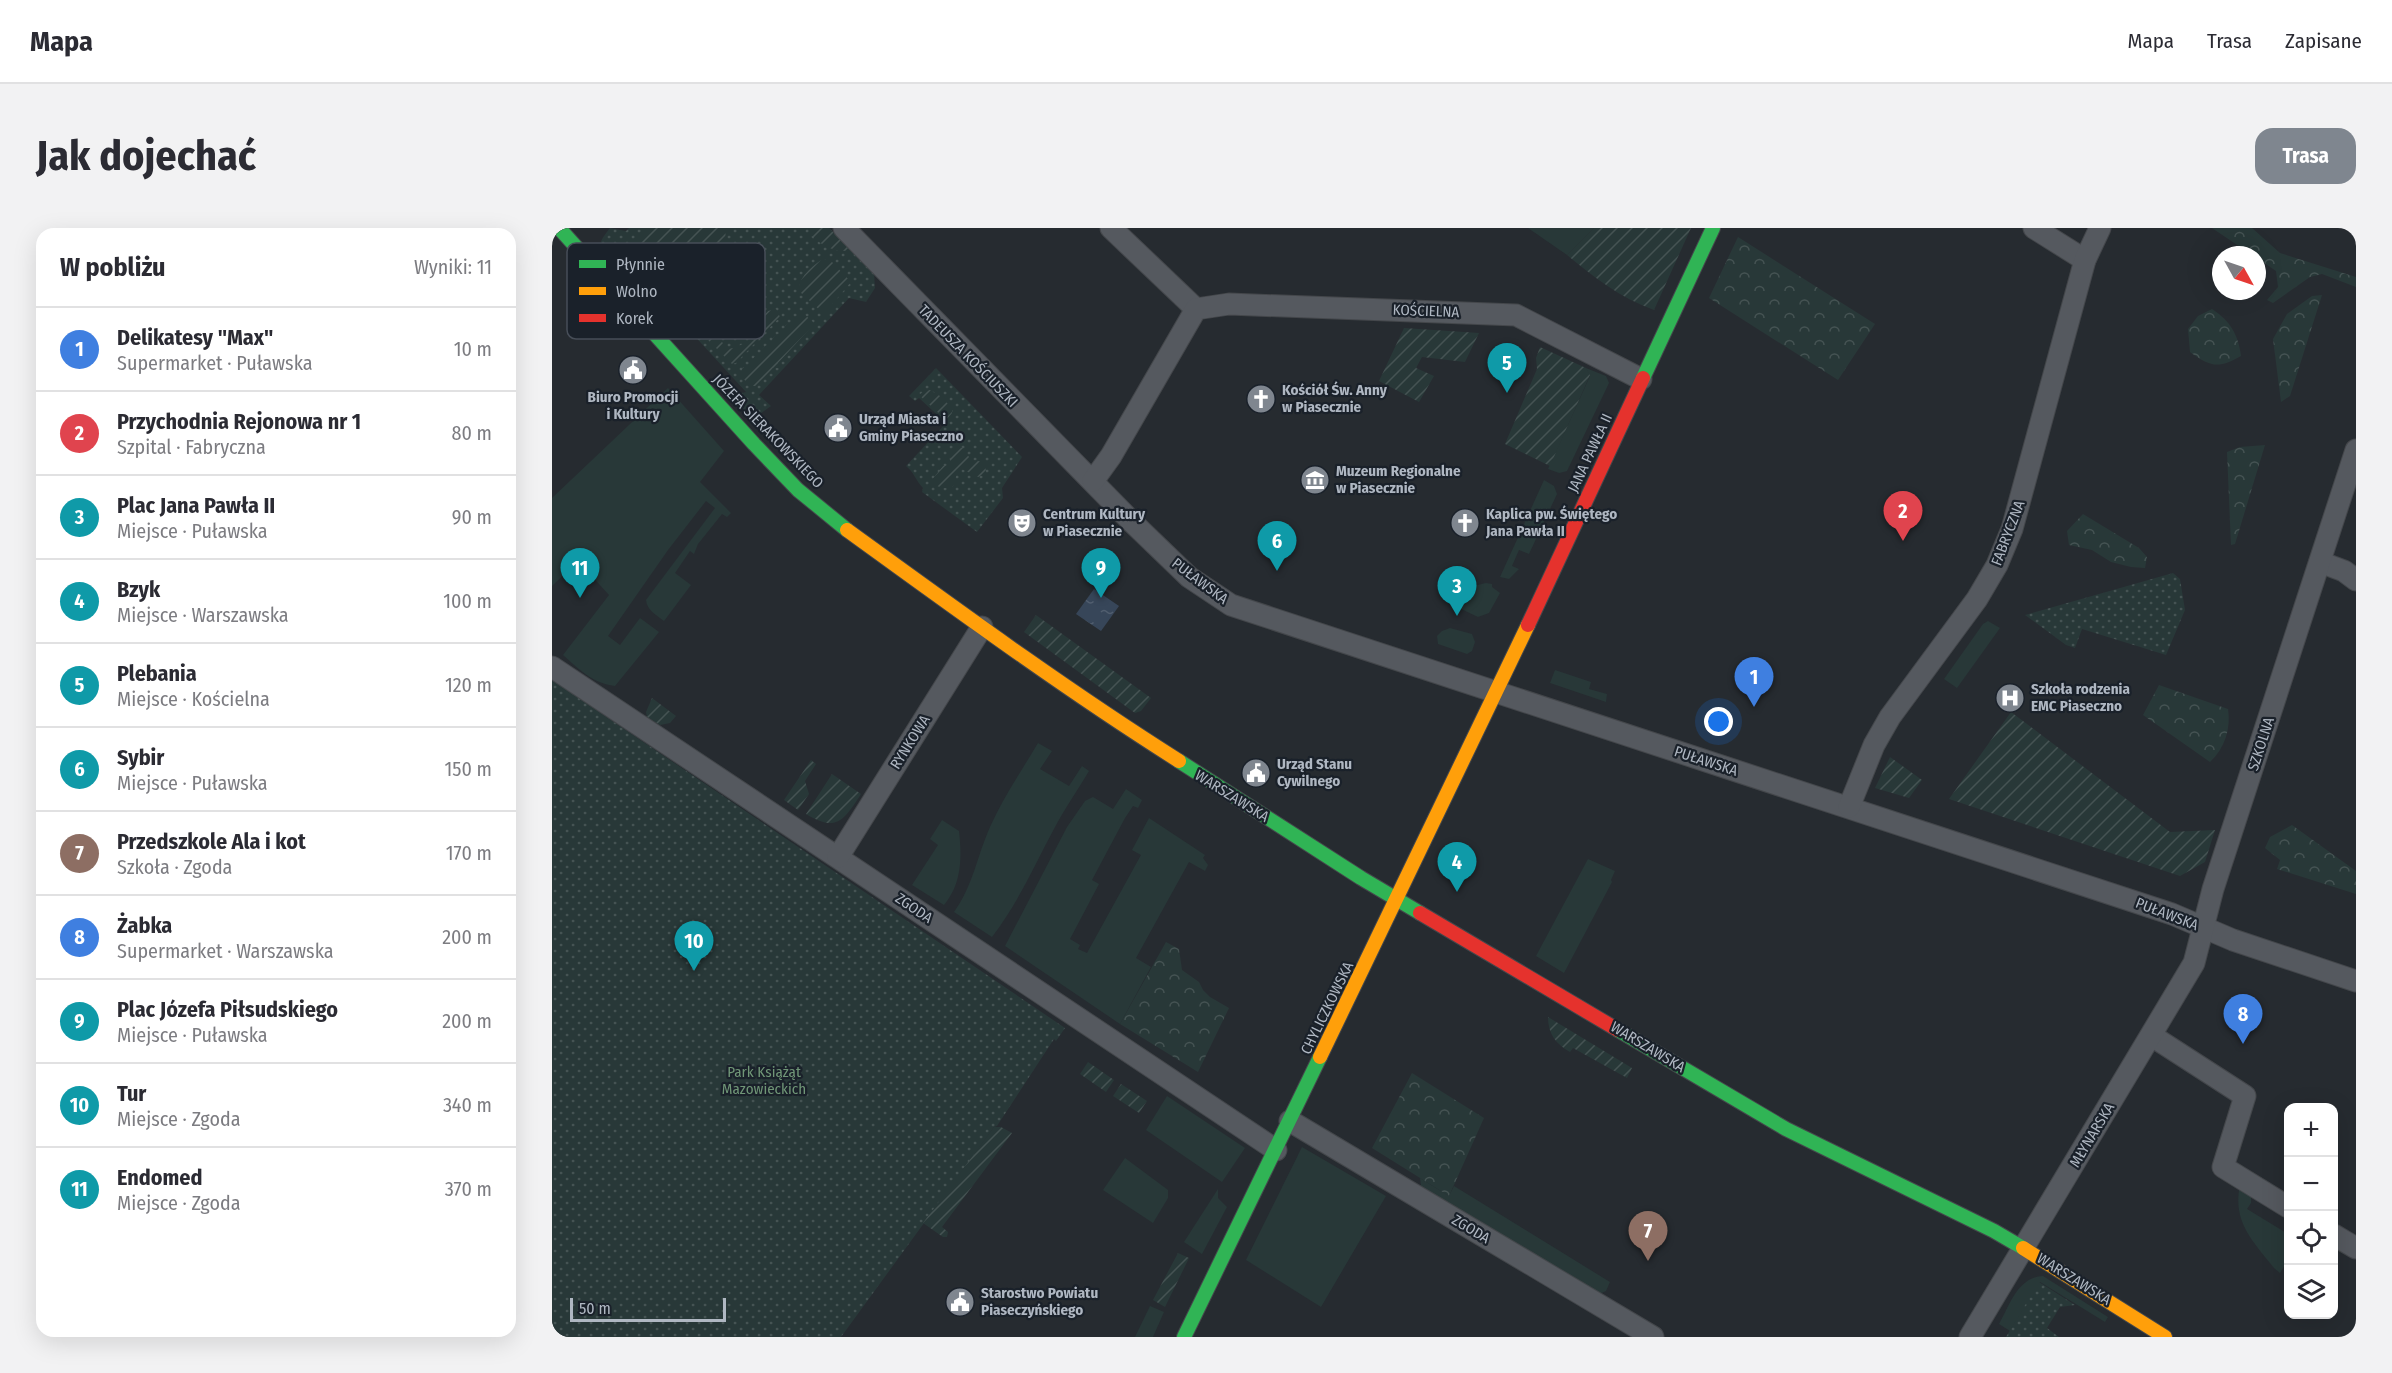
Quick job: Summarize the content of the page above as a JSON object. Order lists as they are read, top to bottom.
{
  "streets": {
    "street": [
      "KOŚCIELNA",
      "TADEUSZA KOŚCIUSZKI",
      "JÓZEFA SIERAKOWSKIEGO",
      "JANA PAWŁA II",
      "FABRYCZNA",
      "PUŁAWSKA",
      "RYNKOWA",
      "SZKOLNA",
      "WARSZAWSKA",
      "ZGODA",
      "CHYLICZKOWSKA",
      "MŁYNARSKA"
    ]
  },
  "crossings": [
    ["KOŚCIELNA", "JANA PAWŁA II"],
    ["TADEUSZA KOŚCIUSZKI", "PUŁAWSKA"],
    ["JÓZEFA SIERAKOWSKIEGO", "RYNKOWA"],
    ["JÓZEFA SIERAKOWSKIEGO", "WARSZAWSKA"],
    ["JANA PAWŁA II", "PUŁAWSKA"],
    ["JANA PAWŁA II", "CHYLICZKOWSKA"],
    ["FABRYCZNA", "PUŁAWSKA"],
    ["PUŁAWSKA", "SZKOLNA"],
    ["PUŁAWSKA", "CHYLICZKOWSKA"],
    ["PUŁAWSKA", "MŁYNARSKA"],
    ["RYNKOWA", "ZGODA"],
    ["SZKOLNA", "MŁYNARSKA"],
    ["WARSZAWSKA", "CHYLICZKOWSKA"],
    ["WARSZAWSKA", "MŁYNARSKA"],
    ["ZGODA", "CHYLICZKOWSKA"]
  ],
  "parks": ["Park Książąt Mazowieckich"],
  "places": {
    "public building": [
      "Biuro Promocji i Kultury",
      "Urząd Miasta i Gminy Piaseczno",
      "Urząd Stanu Cywilnego",
      "Starostwo Powiatu Piaseczyńskiego"
    ],
    "church": ["Kościół Św. Anny w Piasecznie", "Kaplica pw. Świętego Jana Pawła II"],
    "museum": ["Muzeum Regionalne w Piasecznie"],
    "theatre": ["Centrum Kultury w Piasecznie"],
    "hospital": ["Szkoła rodzenia EMC Piaseczno"]
  },
  "legend": ["Płynnie", "Wolno", "Korek"],
  "scale_bar": "50 m",
  "north": "bottom right",
  "page": {
    "header": "Mapa",
    "nav": ["Mapa", "Trasa", "Zapisane"],
    "buttons": "Trasa",
    "title": "Jak dojechać",
    "heading": ["W pobliżu", "Wyniki: 11"],
    "list": [
      {
        "mark": "1",
        "name": "Delikatesy \"Max\"",
        "note": "Supermarket · Puławska",
        "value": "10 m"
      },
      {
        "mark": "2",
        "name": "Przychodnia Rejonowa nr 1",
        "note": "Szpital · Fabryczna",
        "value": "80 m"
      },
      {
        "mark": "3",
        "name": "Plac Jana Pawła II",
        "note": "Miejsce · Puławska",
        "value": "90 m"
      },
      {
        "mark": "4",
        "name": "Bzyk",
        "note": "Miejsce · Warszawska",
        "value": "100 m"
      },
      {
        "mark": "5",
        "name": "Plebania",
        "note": "Miejsce · Kościelna",
        "value": "120 m"
      },
      {
        "mark": "6",
        "name": "Sybir",
        "note": "Miejsce · Puławska",
        "value": "150 m"
      },
      {
        "mark": "7",
        "name": "Przedszkole Ala i kot",
        "note": "Szkoła · Zgoda",
        "value": "170 m"
      },
      {
        "mark": "8",
        "name": "Żabka",
        "note": "Supermarket · Warszawska",
        "value": "200 m"
      },
      {
        "mark": "9",
        "name": "Plac Józefa Piłsudskiego",
        "note": "Miejsce · Puławska",
        "value": "200 m"
      },
      {
        "mark": "10",
        "name": "Tur",
        "note": "Miejsce · Zgoda",
        "value": "340 m"
      },
      {
        "mark": "11",
        "name": "Endomed",
        "note": "Miejsce · Zgoda",
        "value": "370 m"
      }
    ],
    "pins": [
      "5",
      "2",
      "6",
      "9",
      "11",
      "3",
      "1",
      "4",
      "10",
      "8",
      "7"
    ],
    "map_buttons": ["+", "−"],
    "scale": "50 m"
  }
}
